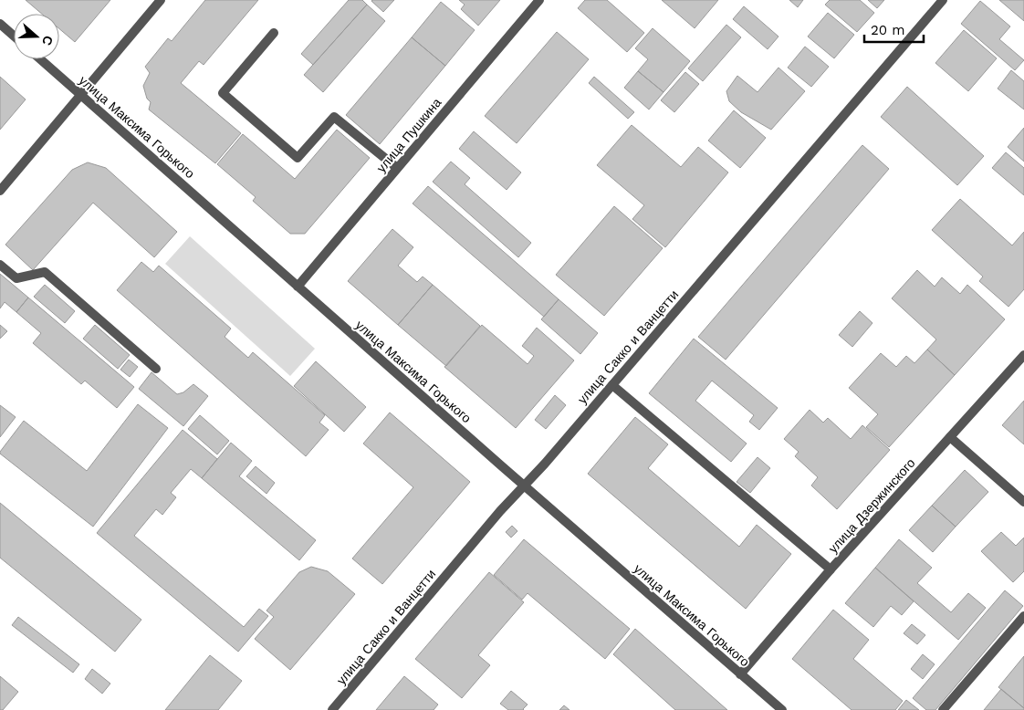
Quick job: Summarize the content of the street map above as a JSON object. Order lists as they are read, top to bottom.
{
  "streets": {
    "street": [
      "улица Максима Горького",
      "улица Пушкина",
      "улица Сакко и Ванцетти",
      "улица Дзержинского"
    ]
  },
  "crossings": [
    ["улица Максима Горького", "улица Пушкина"],
    ["улица Максима Горького", "улица Сакко и Ванцетти"],
    ["улица Максима Горького", "улица Дзержинского"]
  ],
  "scale_bar": "20 m",
  "north": "right"
}
